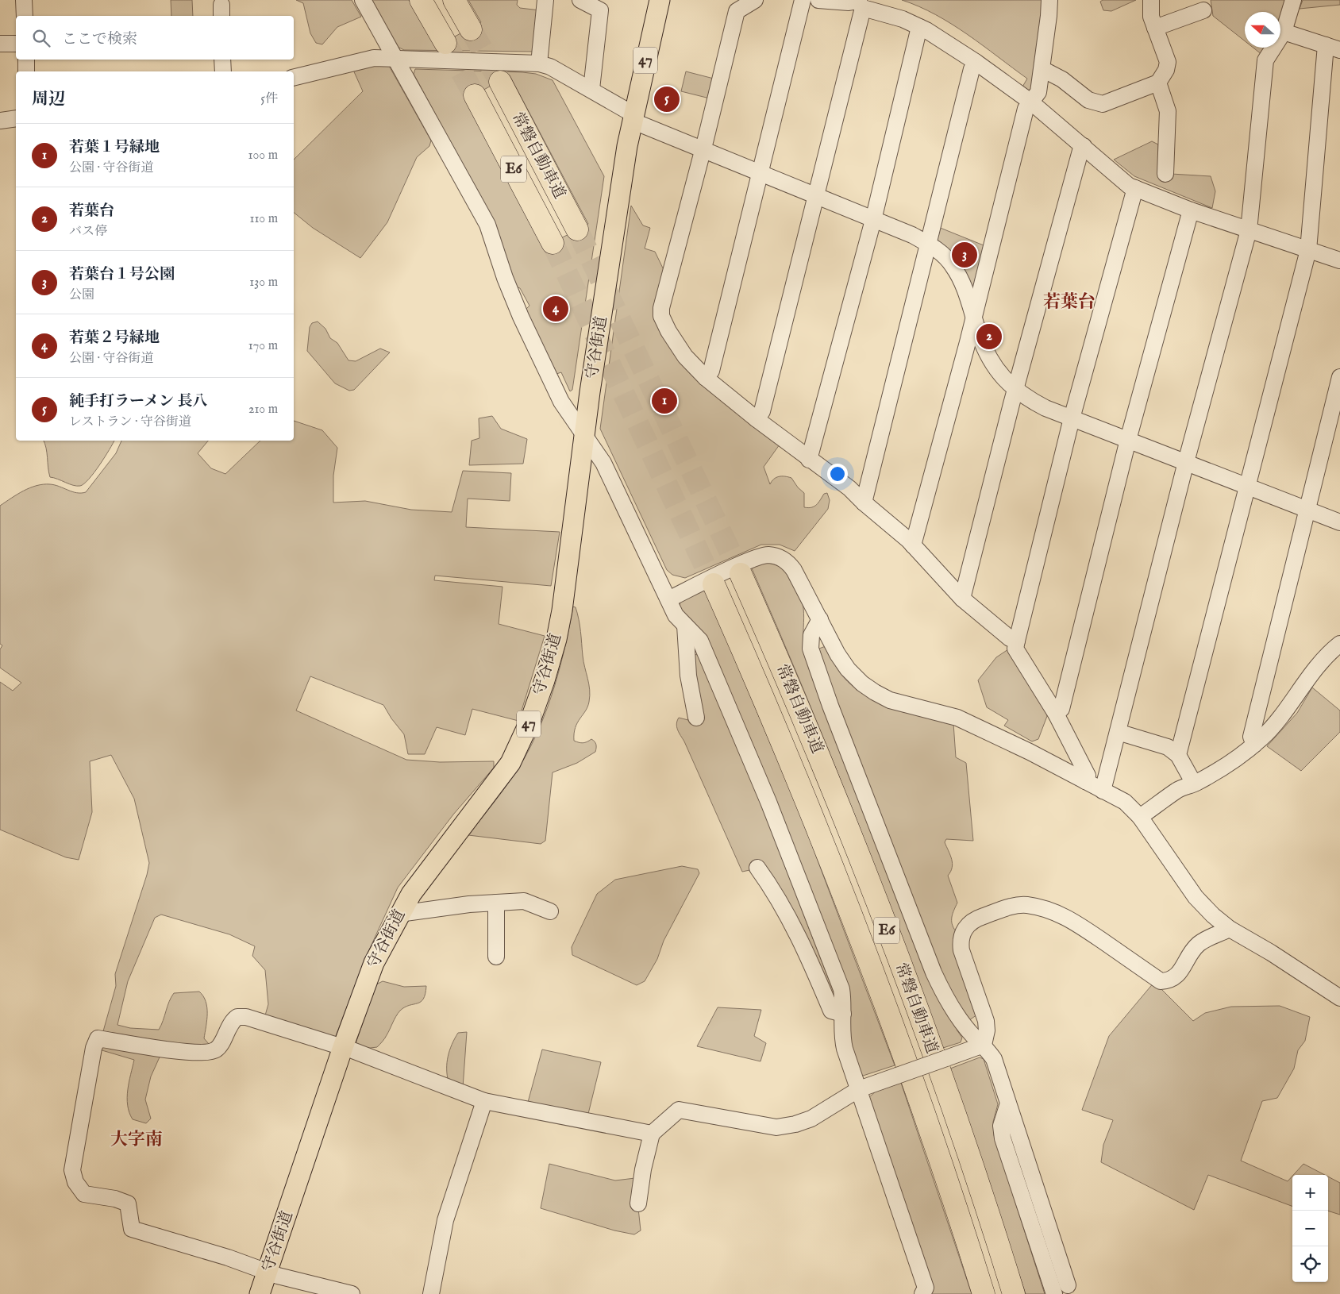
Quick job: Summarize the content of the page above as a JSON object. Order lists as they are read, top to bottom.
{
  "streets": {
    "highway": ["常磐自動車道", "E6"],
    "main road": ["47", "守谷街道"]
  },
  "districts": ["若葉台", "大字南"],
  "north": "left",
  "page": {
    "search": "ここで検索",
    "heading": ["周辺", "5件"],
    "pins": [
      "5",
      "3",
      "4",
      "2",
      "1"
    ],
    "list": [
      {
        "mark": "1",
        "name": "若葉１号緑地",
        "note": "公園 · 守谷街道",
        "value": "100 m"
      },
      {
        "mark": "2",
        "name": "若葉台",
        "note": "バス停",
        "value": "110 m"
      },
      {
        "mark": "3",
        "name": "若葉台１号公園",
        "note": "公園",
        "value": "130 m"
      },
      {
        "mark": "4",
        "name": "若葉２号緑地",
        "note": "公園 · 守谷街道",
        "value": "170 m"
      },
      {
        "mark": "5",
        "name": "純手打ラーメン 長八",
        "note": "レストラン · 守谷街道",
        "value": "210 m"
      }
    ],
    "map_buttons": ["+", "−"]
  }
}
